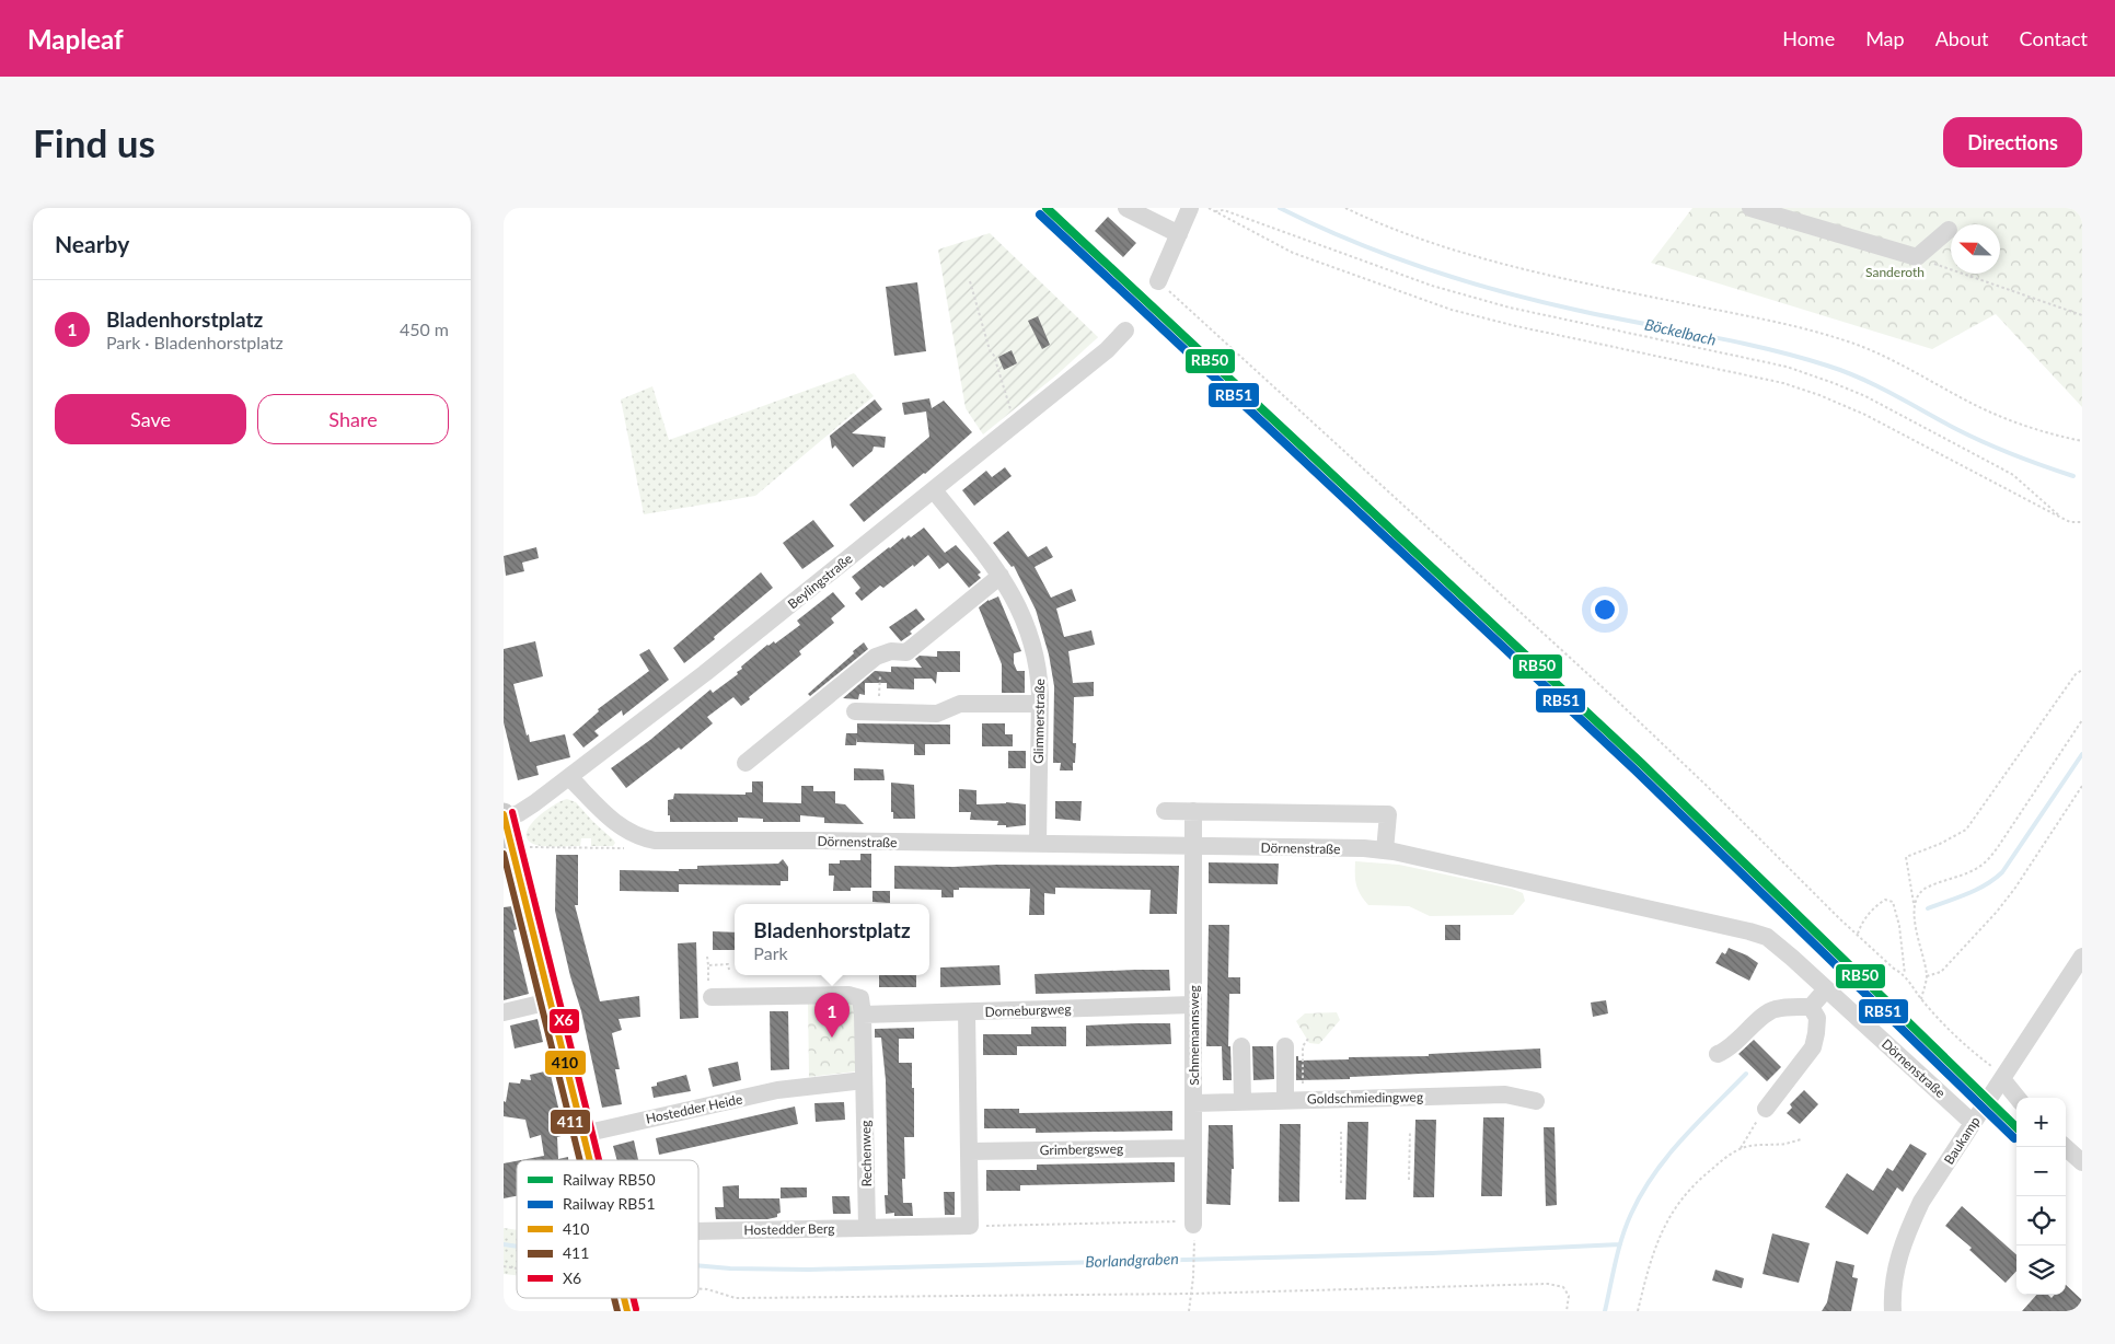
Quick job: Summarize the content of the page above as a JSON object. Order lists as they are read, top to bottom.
{
  "streets": {
    "street": [
      "Beylingstraße",
      "Glimmerstraße",
      "Dörnenstraße",
      "Dorneburgweg",
      "Schmemannsweg",
      "Goldschmiedingweg",
      "Hostedder Heide",
      "Baukamp",
      "Grimbergsweg",
      "Rechenweg",
      "Hostedder Berg"
    ]
  },
  "crossings": [
    ["Beylingstraße", "Glimmerstraße"],
    ["Beylingstraße", "Dörnenstraße"],
    ["Glimmerstraße", "Dörnenstraße"],
    ["Dörnenstraße", "Schmemannsweg"],
    ["Dörnenstraße", "Baukamp"],
    ["Dorneburgweg", "Schmemannsweg"],
    ["Dorneburgweg", "Rechenweg"],
    ["Schmemannsweg", "Goldschmiedingweg"],
    ["Schmemannsweg", "Grimbergsweg"],
    ["Hostedder Heide", "Rechenweg"],
    ["Rechenweg", "Hostedder Berg"]
  ],
  "water": ["Böckelbach", "Borlandgraben"],
  "parks": ["Sanderoth"],
  "lines": [
    "rail line RB50",
    "rail line RB51",
    "transit line X6",
    "transit line 410",
    "transit line 411"
  ],
  "legend": [
    "Railway RB50",
    "Railway RB51",
    "410",
    "411",
    "X6"
  ],
  "north": "left",
  "page": {
    "header": "Mapleaf",
    "nav": [
      "Home",
      "Map",
      "About",
      "Contact"
    ],
    "buttons": [
      "Directions",
      ["Save", "Share"]
    ],
    "title": "Find us",
    "heading": "Nearby",
    "list": [
      {
        "mark": "1",
        "name": "Bladenhorstplatz",
        "note": "Park · Bladenhorstplatz",
        "value": "450 m"
      }
    ],
    "popup": ["Bladenhorstplatz", "Park"],
    "pins": "1",
    "map_buttons": ["+", "−"]
  }
}
